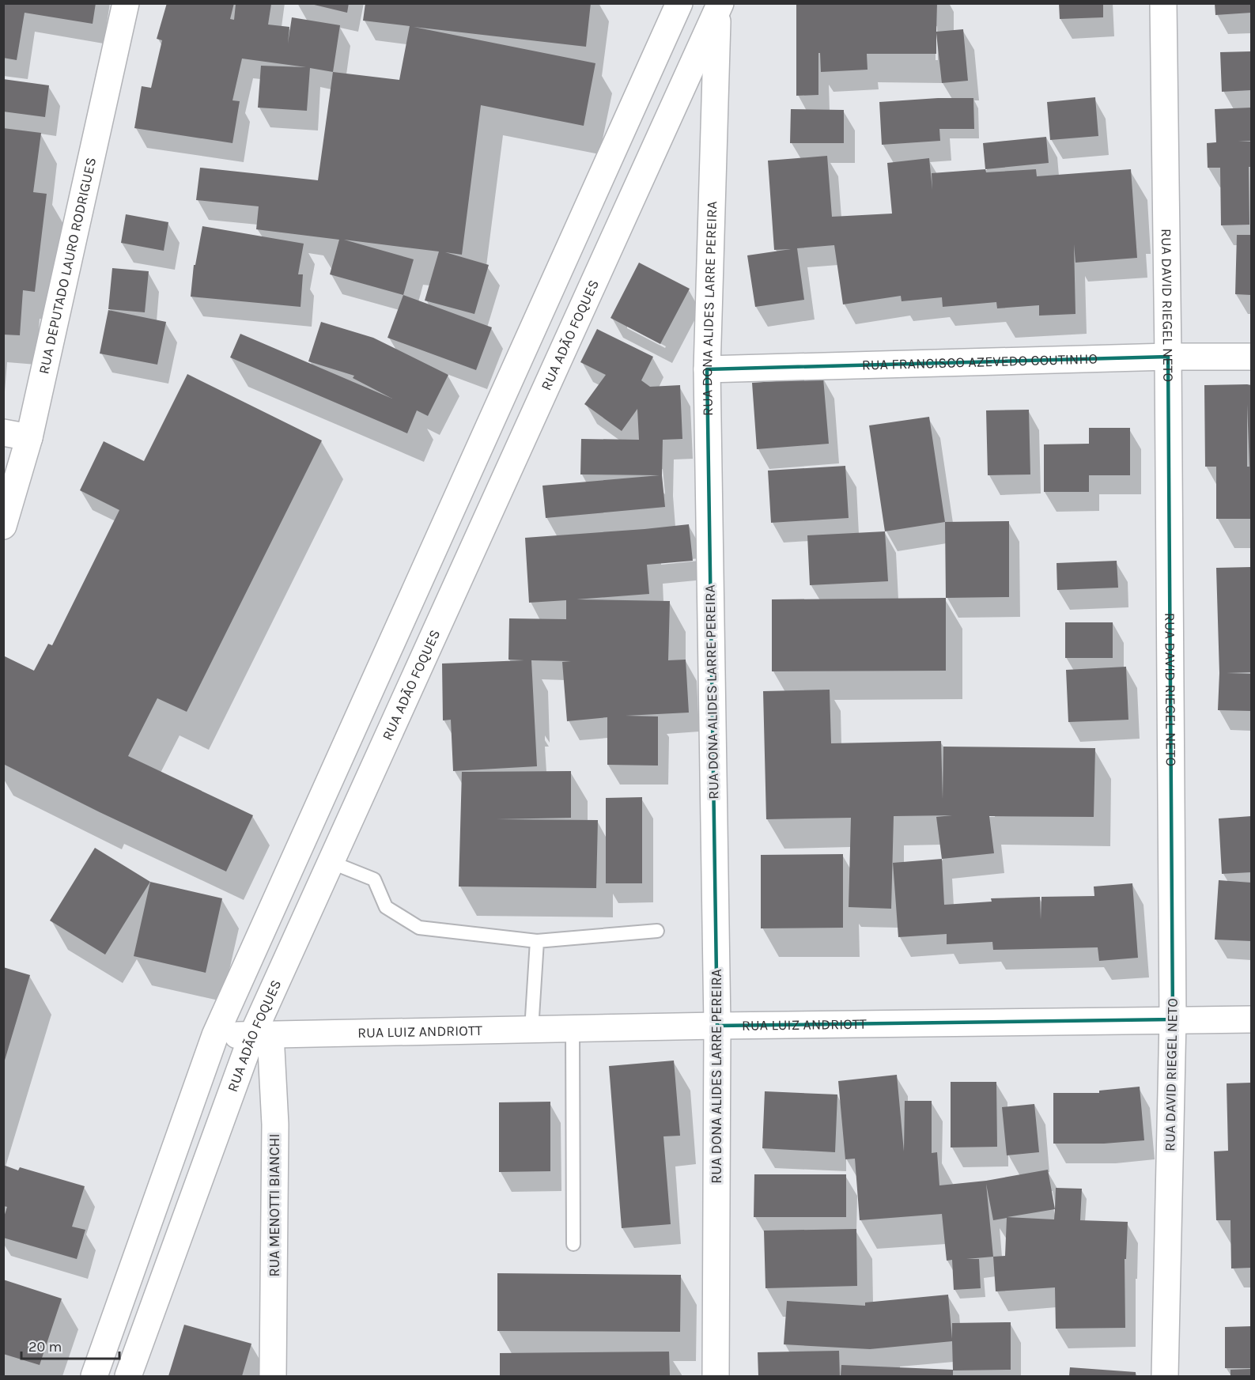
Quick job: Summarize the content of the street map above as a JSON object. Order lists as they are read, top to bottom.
{
  "streets": {
    "street": [
      "RUA DEPUTADO LAURO RODRIGUES",
      "RUA DAVID RIEGEL NETO",
      "RUA DONA ALIDES LARRE PEREIRA",
      "RUA ADÃO FOQUES",
      "RUA FRANCISCO AZEVEDO COUTINHO",
      "RUA LUIZ ANDRIOTT",
      "RUA MENOTTI BIANCHI"
    ]
  },
  "crossings": [
    ["RUA DAVID RIEGEL NETO", "RUA FRANCISCO AZEVEDO COUTINHO"],
    ["RUA DAVID RIEGEL NETO", "RUA LUIZ ANDRIOTT"],
    ["RUA DONA ALIDES LARRE PEREIRA", "RUA ADÃO FOQUES"],
    ["RUA DONA ALIDES LARRE PEREIRA", "RUA FRANCISCO AZEVEDO COUTINHO"],
    ["RUA DONA ALIDES LARRE PEREIRA", "RUA LUIZ ANDRIOTT"],
    ["RUA ADÃO FOQUES", "RUA LUIZ ANDRIOTT"],
    ["RUA ADÃO FOQUES", "RUA MENOTTI BIANCHI"],
    ["RUA LUIZ ANDRIOTT", "RUA MENOTTI BIANCHI"]
  ],
  "scale_bar": "20 m"
}
